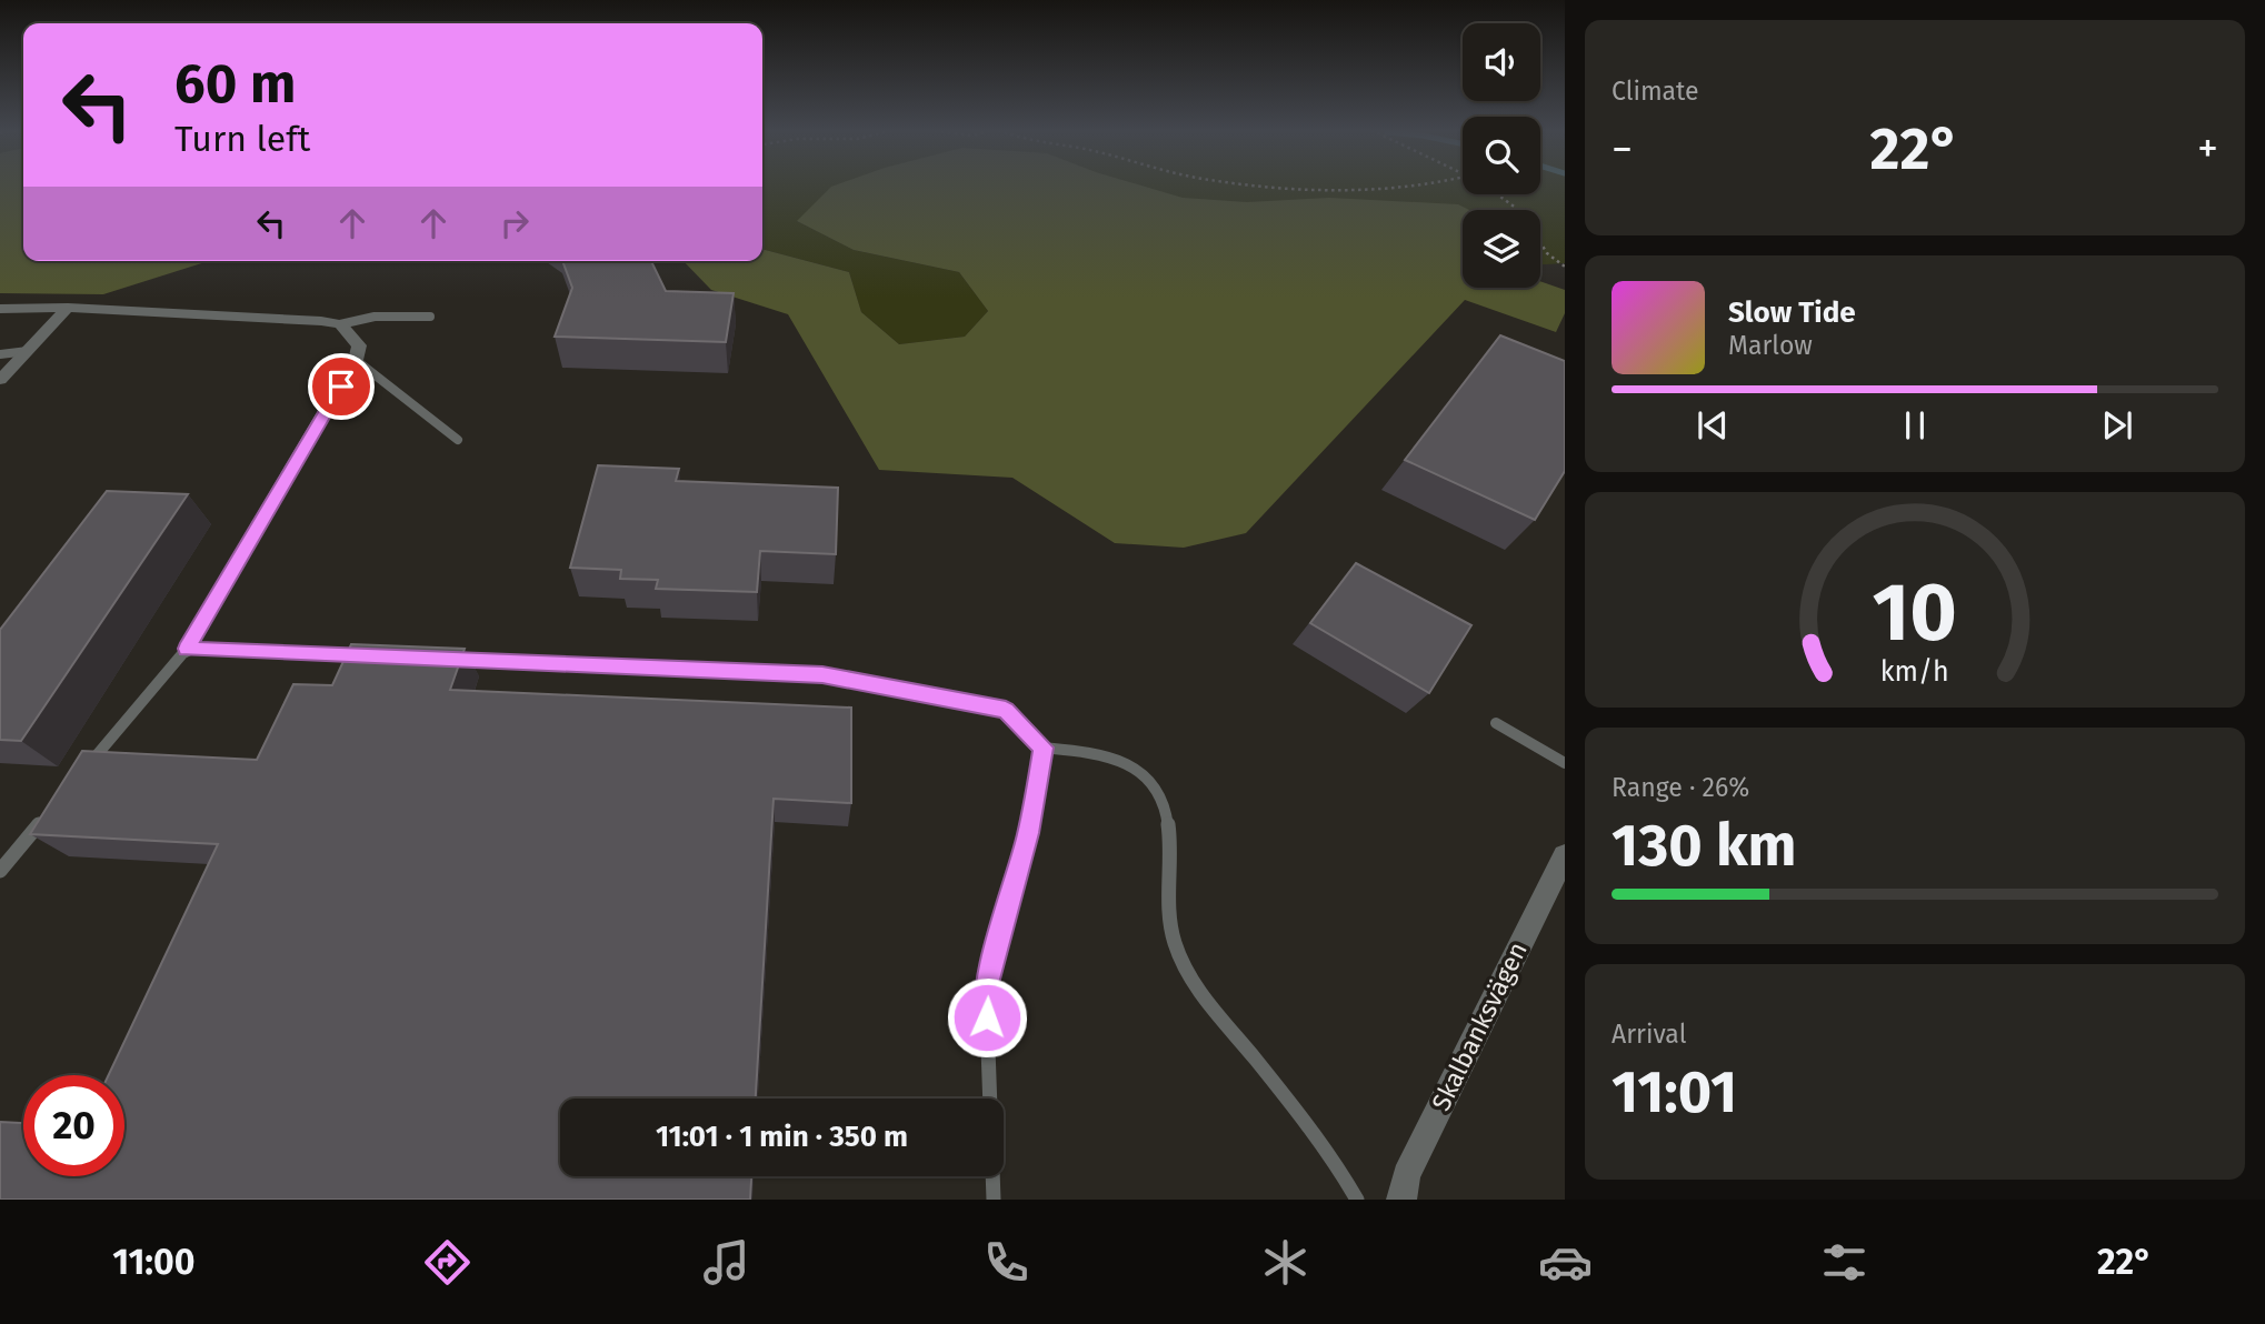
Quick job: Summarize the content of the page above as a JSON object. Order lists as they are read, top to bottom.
{
  "streets": {
    "street": ["Skalbanksvägen"]
  },
  "page": {
    "tile": [
      "Climate",
      ["Range · 26%", "130 km"],
      ["Arrival", "11:01"]
    ],
    "turn": ["60 m", "Turn left"],
    "heat": ["−", "22°", "+"],
    "song": ["Slow Tide", "Marlow"],
    "limit": "20",
    "trip": "11:01 · 1 min · 350 m",
    "tabs": ["11:00", "22°"],
    "gauge": ["10", "km/h"]
  }
}
